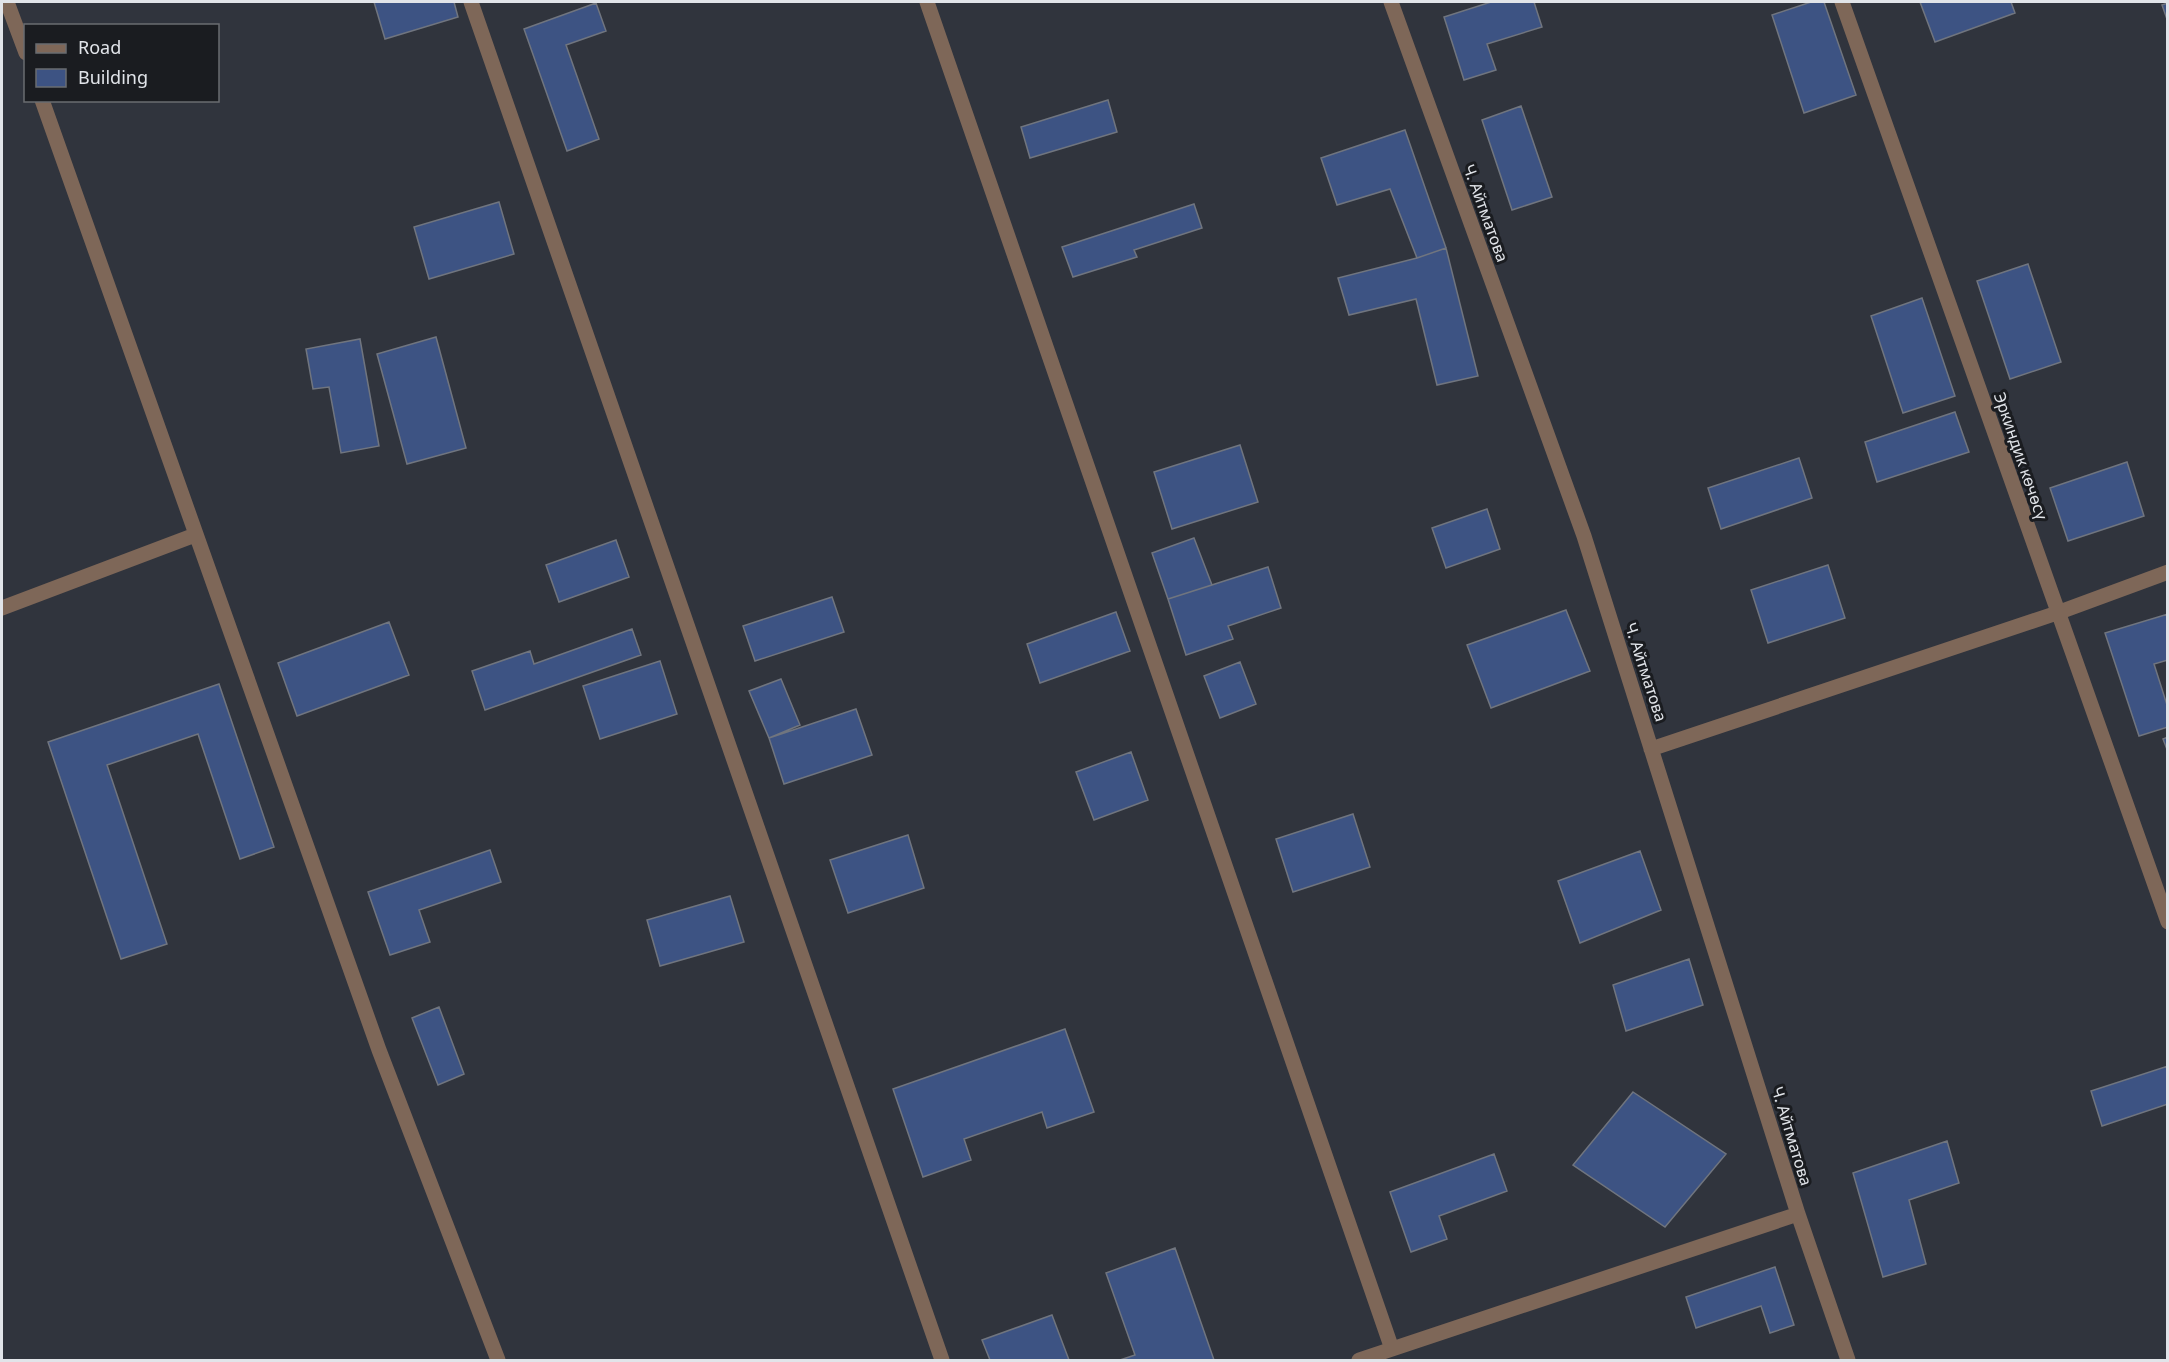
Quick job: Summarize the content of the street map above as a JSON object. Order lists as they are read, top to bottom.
{
  "streets": {
    "street": ["Ч. Айтматова", "Эркиндик көчөсү"]
  },
  "legend": ["Road", "Building"]
}
